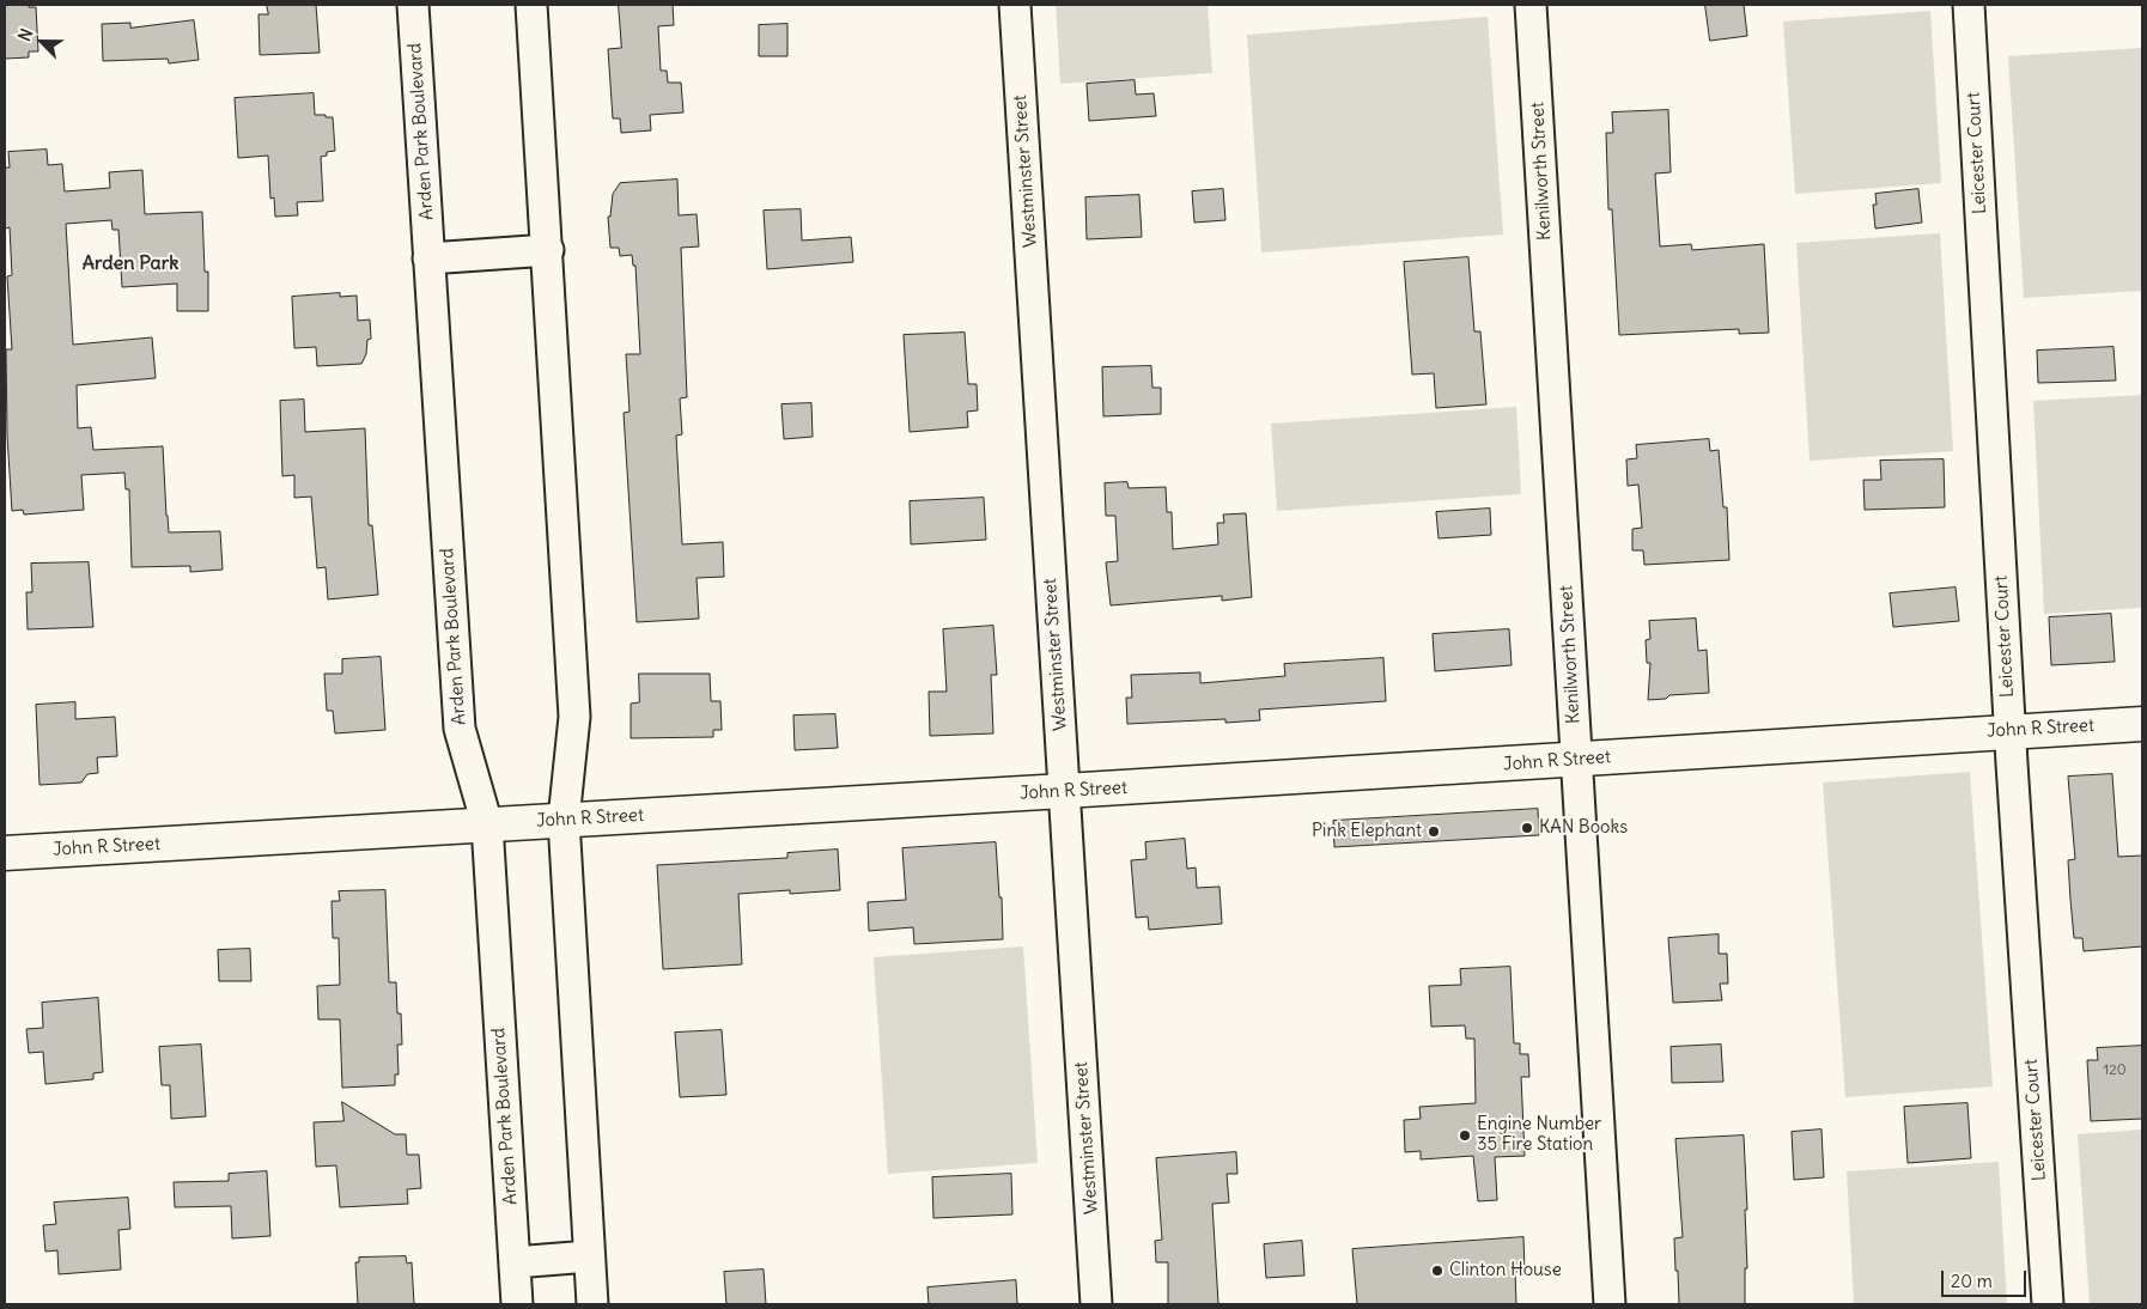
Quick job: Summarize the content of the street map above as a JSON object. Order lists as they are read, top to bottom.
{
  "streets": {
    "street": [
      "Arden Park Boulevard",
      "Leicester Court",
      "Westminster Street",
      "Kenilworth Street",
      "John R Street"
    ]
  },
  "crossings": [
    ["Arden Park Boulevard", "John R Street"],
    ["Leicester Court", "John R Street"],
    ["Westminster Street", "John R Street"],
    ["Kenilworth Street", "John R Street"]
  ],
  "districts": ["Arden Park"],
  "places": [
    "KAN Books",
    "Pink Elephant",
    "Engine Number 35 Fire Station",
    "Clinton House"
  ],
  "house_numbers": ["120"],
  "scale_bar": "20 m",
  "north": "top left"
}
